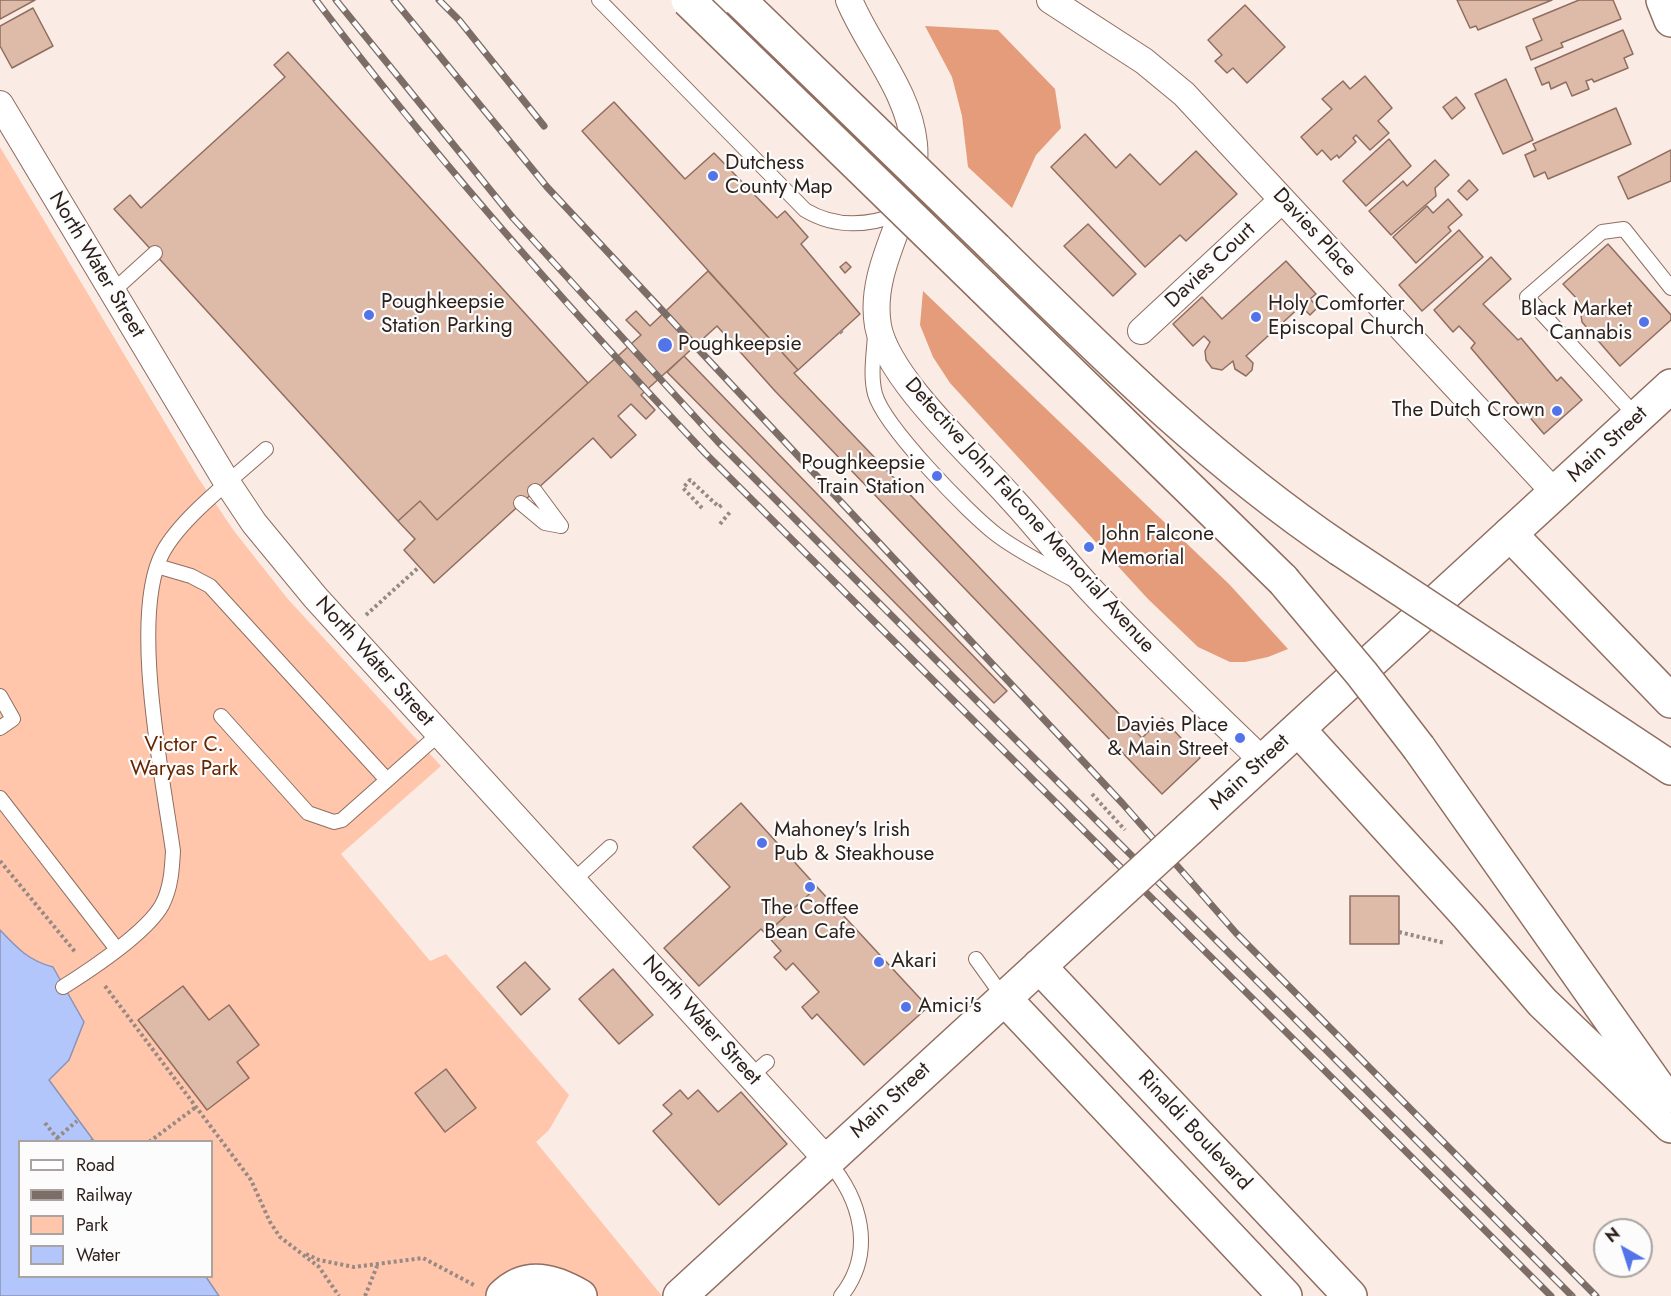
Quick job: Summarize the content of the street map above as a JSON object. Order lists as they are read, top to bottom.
{
  "streets": {
    "main road": ["Main Street", "Rinaldi Boulevard"],
    "street": [
      "Davies Place",
      "North Water Street",
      "Davies Court",
      "Detective John Falcone Memorial Avenue"
    ]
  },
  "crossings": [
    ["Davies Place", "Davies Court"],
    ["Davies Place", "Main Street"],
    ["North Water Street", "Main Street"],
    ["Main Street", "Detective John Falcone Memorial Avenue"],
    ["Main Street", "Rinaldi Boulevard"]
  ],
  "parks": ["Victor C. Waryas Park"],
  "places": [
    "Dutchess County Map",
    "Poughkeepsie Station Parking",
    "Holy Comforter Episcopal Church",
    "Black Market Cannabis",
    "Poughkeepsie",
    "The Dutch Crown",
    "Poughkeepsie Train Station",
    "John Falcone Memorial",
    "Davies Place & Main Street",
    "Mahoney's Irish Pub & Steakhouse",
    "The Coffee Bean Cafe",
    "Akari",
    "Amici's"
  ],
  "legend": [
    "Road",
    "Railway",
    "Park",
    "Water"
  ],
  "north": "top left"
}
